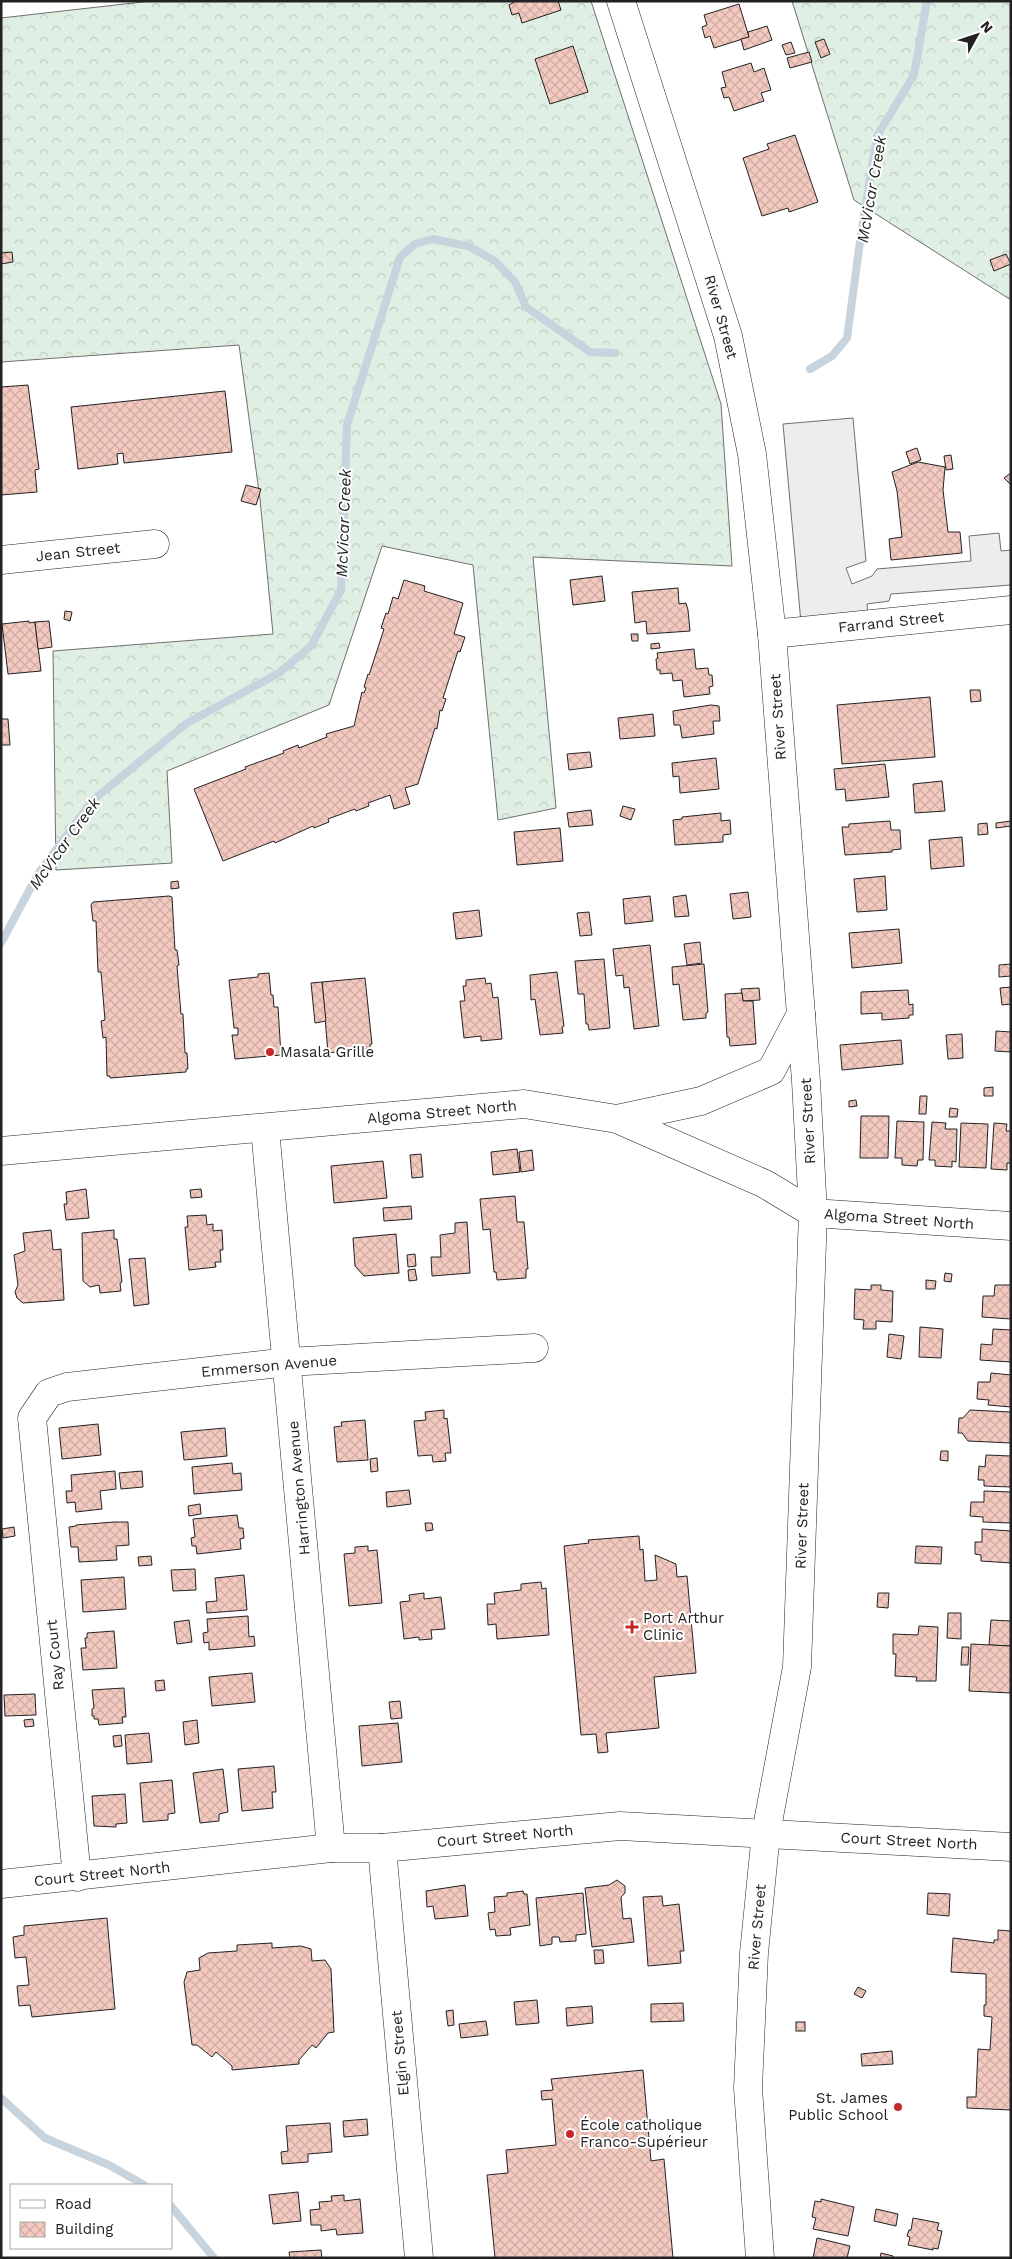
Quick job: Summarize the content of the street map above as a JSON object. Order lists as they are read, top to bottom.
{
  "streets": {
    "street": [
      "River Street",
      "Jean Street",
      "Farrand Street",
      "Algoma Street North",
      "Emmerson Avenue",
      "Harrington Avenue",
      "Ray Court",
      "Court Street North",
      "Elgin Street"
    ]
  },
  "crossings": [
    ["River Street", "Farrand Street"],
    ["River Street", "Algoma Street North"],
    ["River Street", "Court Street North"],
    ["Algoma Street North", "Harrington Avenue"],
    ["Emmerson Avenue", "Harrington Avenue"],
    ["Emmerson Avenue", "Ray Court"],
    ["Harrington Avenue", "Court Street North"],
    ["Ray Court", "Court Street North"],
    ["Court Street North", "Elgin Street"]
  ],
  "water": ["McVicar Creek"],
  "places": {
    "other": ["Masala Grille", "St. James Public School", "École catholique Franco-Supérieur"],
    "health": ["Port Arthur Clinic"]
  },
  "legend": ["Road", "Building"],
  "north": "top right"
}
